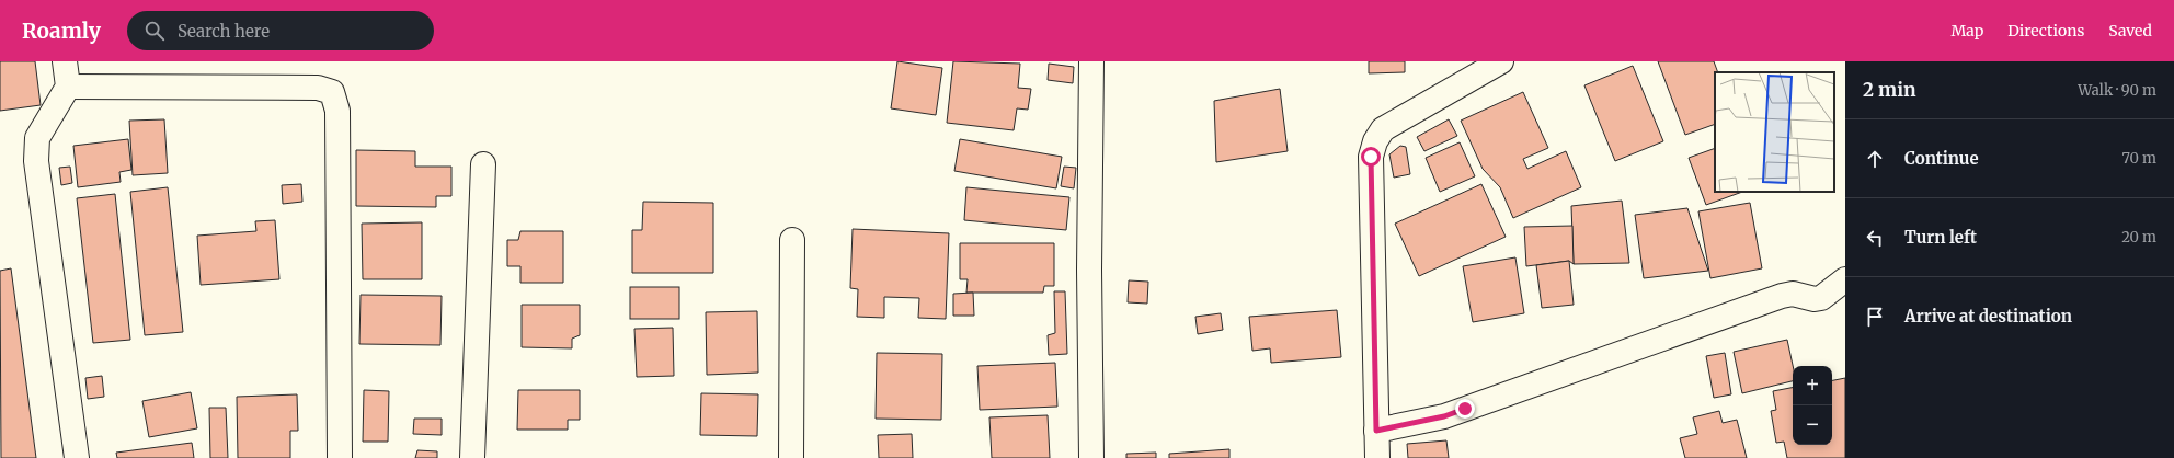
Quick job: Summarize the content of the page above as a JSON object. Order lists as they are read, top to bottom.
{
  "page": {
    "header": "Roamly",
    "search": "Search here",
    "nav": ["Map", "Directions", "Saved"],
    "heading": ["2 min", "Walk · 90 m"],
    "list": [
      ["Continue", "70 m"],
      ["Turn left", "20 m"],
      "Arrive at destination"
    ],
    "map_buttons": ["+", "−"]
  }
}
